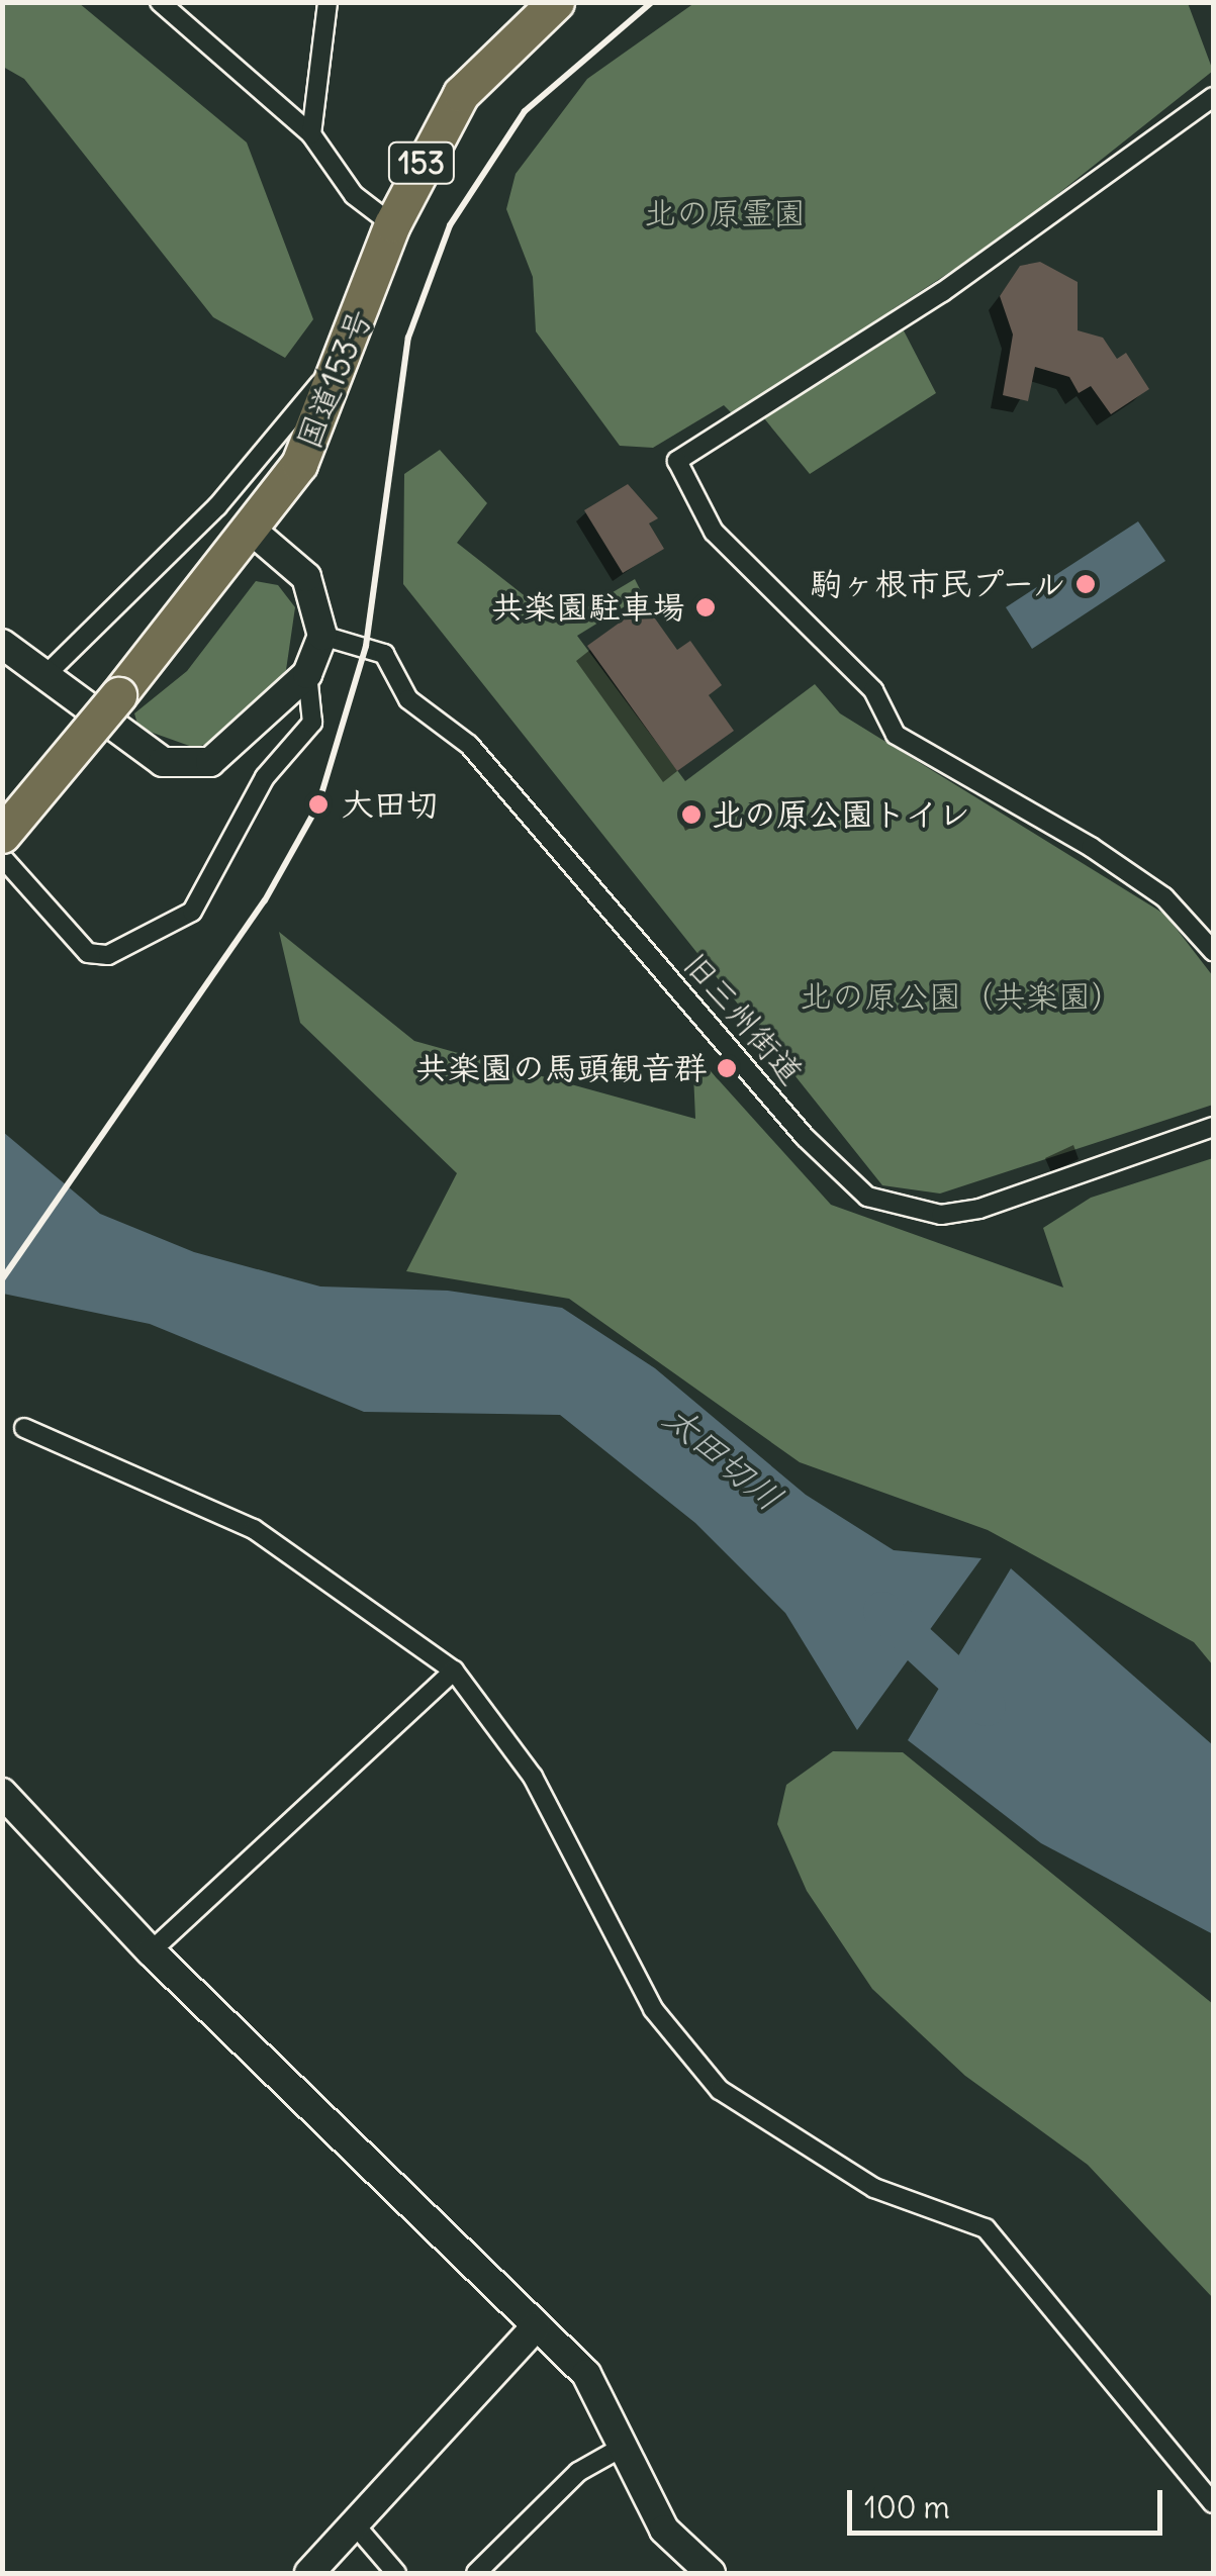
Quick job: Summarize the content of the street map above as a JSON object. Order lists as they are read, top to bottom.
{
  "streets": {
    "highway": ["153", "国道153号"],
    "street": ["旧三州街道"]
  },
  "water": ["太田切川"],
  "parks": ["北の原霊園", "北の原公園（共楽園）"],
  "places": [
    "駒ヶ根市民プール",
    "共楽園駐車場",
    "大田切",
    "北の原公園トイレ",
    "共楽園の馬頭観音群"
  ],
  "scale_bar": "100 m"
}
